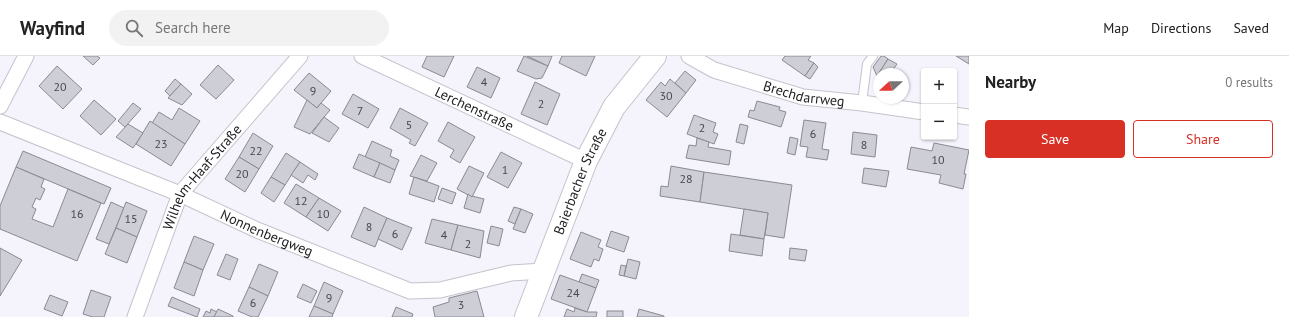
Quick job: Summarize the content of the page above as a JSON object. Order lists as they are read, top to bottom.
{
  "streets": {
    "street": [
      "Brechdarrweg",
      "Lerchenstraße",
      "Wilhelm-Haaf-Straße",
      "Baierbacher Straße",
      "Nonnenbergweg"
    ]
  },
  "crossings": [
    ["Lerchenstraße", "Baierbacher Straße"],
    ["Wilhelm-Haaf-Straße", "Nonnenbergweg"],
    ["Baierbacher Straße", "Nonnenbergweg"]
  ],
  "house_numbers": [
    "4",
    "20",
    "9",
    "30",
    "2",
    "7",
    "5",
    "2",
    "6",
    "23",
    "8",
    "22",
    "10",
    "1",
    "20",
    "28",
    "12",
    "16",
    "10",
    "15",
    "8",
    "6",
    "4",
    "2",
    "24",
    "9",
    "6",
    "3"
  ],
  "north": "left",
  "page": {
    "header": "Wayfind",
    "search": "Search here",
    "nav": ["Map", "Directions", "Saved"],
    "heading": ["Nearby", "0 results"],
    "map_buttons": ["+", "−"],
    "buttons": ["Save", "Share"]
  }
}
